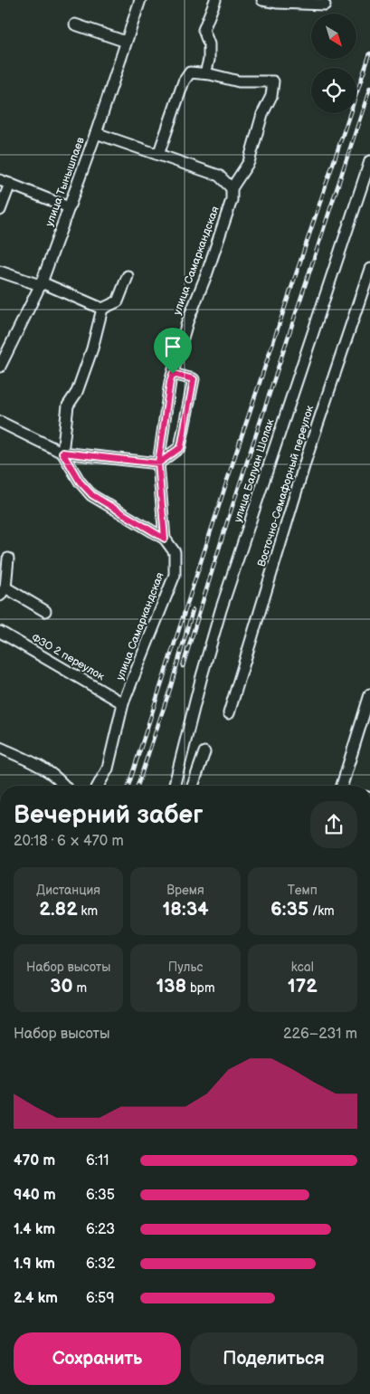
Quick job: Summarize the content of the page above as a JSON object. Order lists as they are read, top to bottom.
{
  "streets": {
    "street": [
      "улица Тынышпаев",
      "улица Самаркандская",
      "улица Балуан Шолак",
      "Восточно-Семафорный переулок",
      "ФЗО 2 переулок"
    ]
  },
  "crossings": [
    ["улица Самаркандская", "ФЗО 2 переулок"]
  ],
  "north": "bottom right",
  "page": {
    "heading": ["Вечерний забег", "20:18 · 6 × 470 m"],
    "stats": [
      ["Дистанция", "2.82 km"],
      ["Время", "18:34"],
      ["Темп", "6:35 /km"],
      ["Набор высоты", "30 m"],
      ["Пульс", "138 bpm"],
      ["kcal", "172"]
    ],
    "chart": ["Набор высоты", "226–231 m"],
    "list": [
      {
        "name": "470 m",
        "note": "6:11"
      },
      {
        "name": "940 m",
        "note": "6:35"
      },
      {
        "name": "1.4 km",
        "note": "6:23"
      },
      {
        "name": "1.9 km",
        "note": "6:32"
      },
      {
        "name": "2.4 km",
        "note": "6:59"
      }
    ],
    "buttons": ["Сохранить", "Поделиться"]
  }
}
